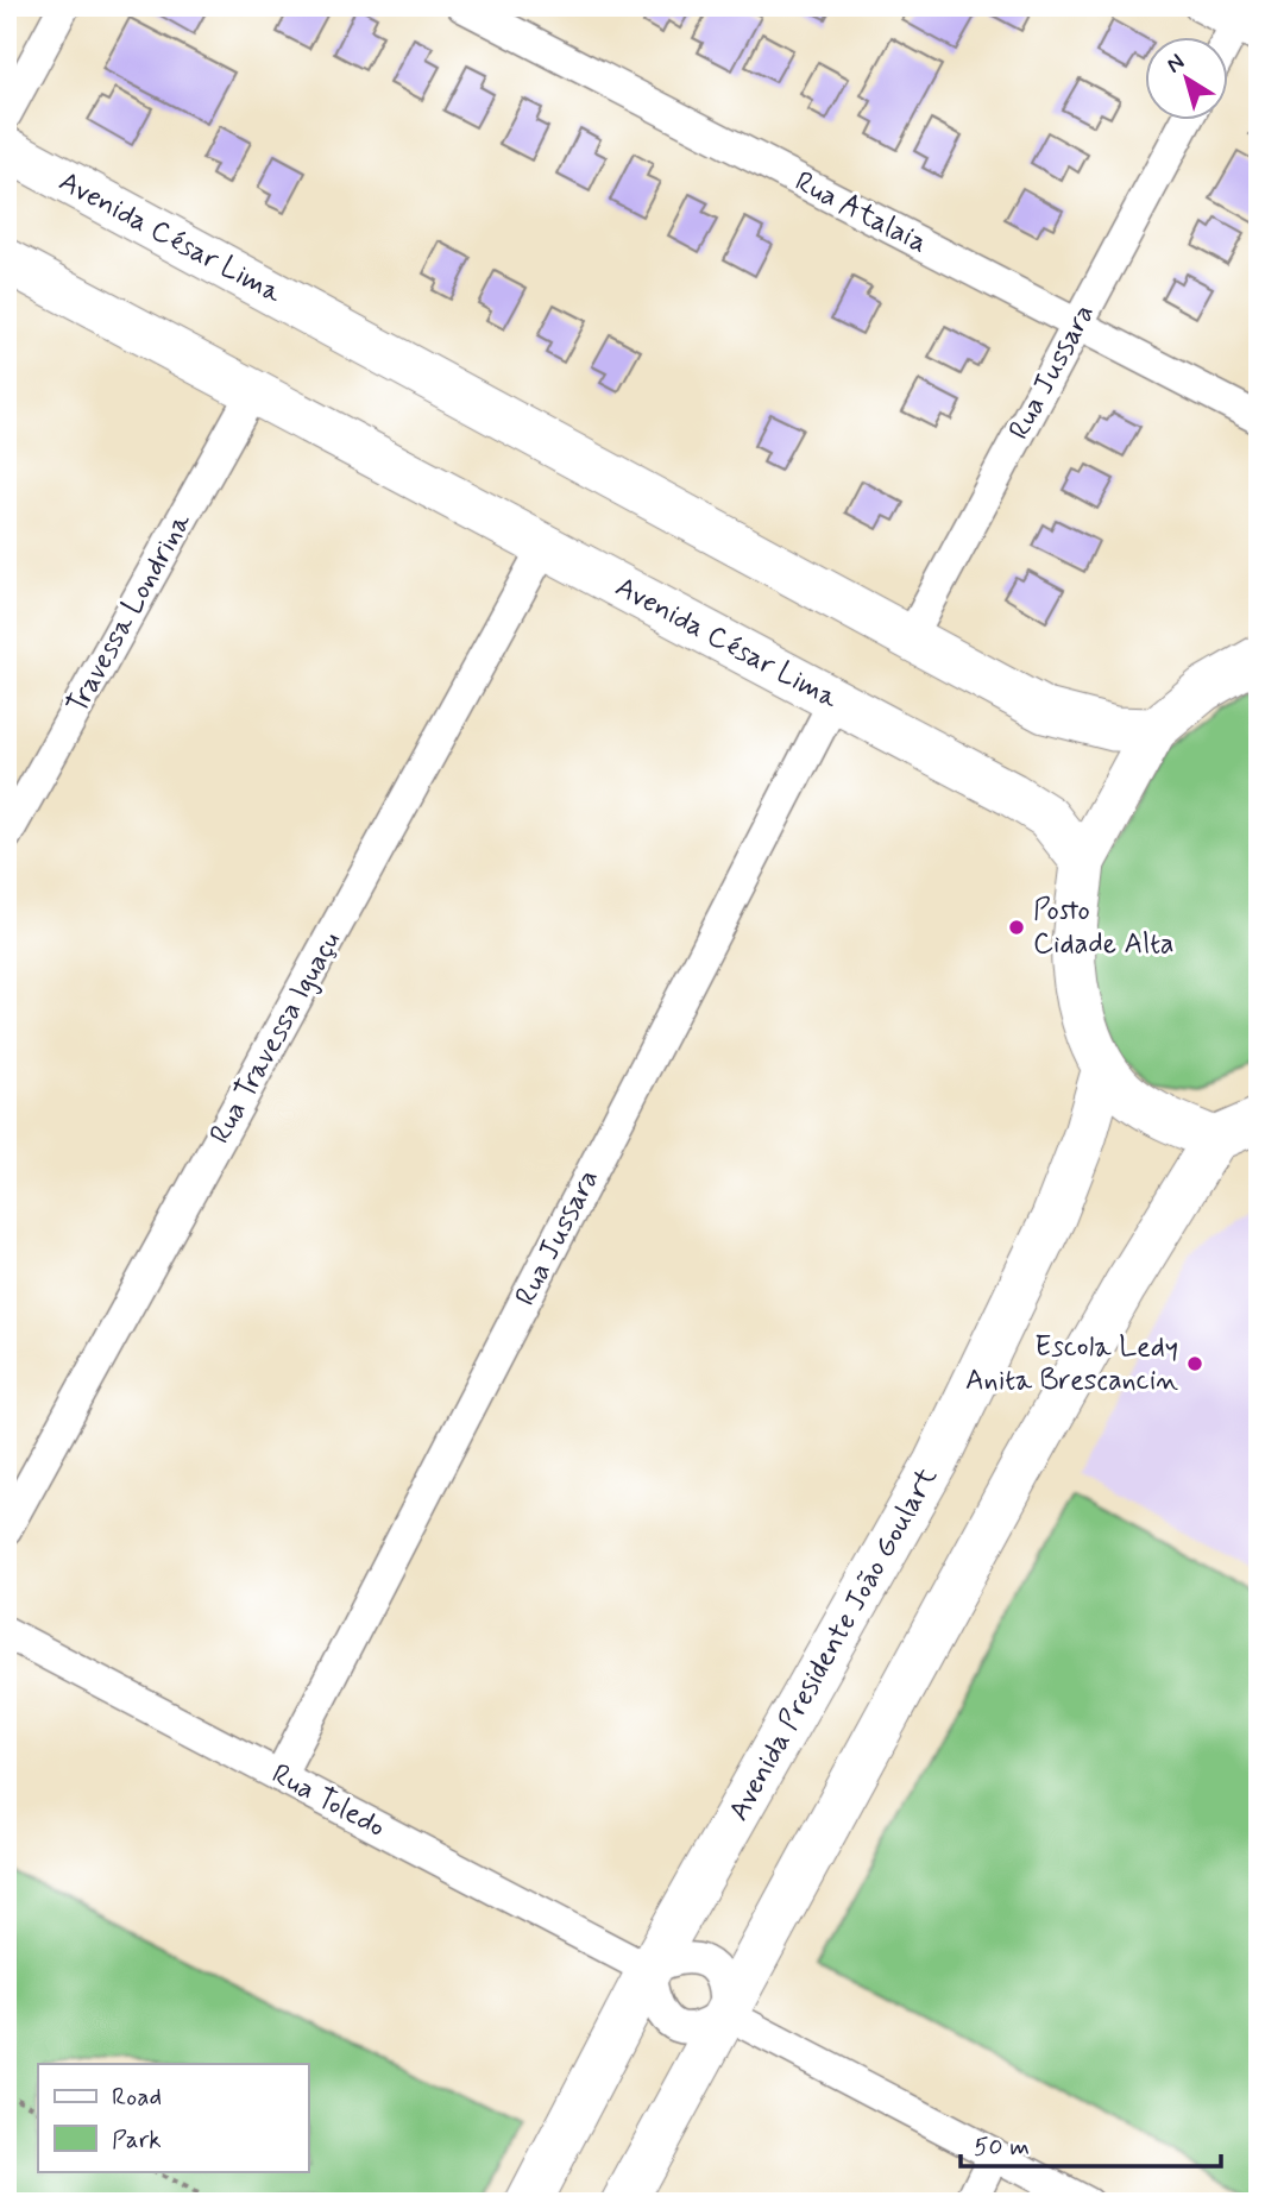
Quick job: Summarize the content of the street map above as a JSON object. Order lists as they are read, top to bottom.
{
  "streets": {
    "street": [
      "Rua Atalaia",
      "Avenida César Lima",
      "Rua Jussara",
      "Travessa Londrina",
      "Rua Travessa Iguaçu",
      "Avenida Presidente João Goulart",
      "Rua Toledo"
    ]
  },
  "crossings": [
    ["Rua Atalaia", "Rua Jussara"],
    ["Avenida César Lima", "Rua Jussara"],
    ["Avenida César Lima", "Travessa Londrina"],
    ["Avenida César Lima", "Rua Travessa Iguaçu"],
    ["Rua Jussara", "Rua Toledo"],
    ["Avenida Presidente João Goulart", "Rua Toledo"]
  ],
  "places": ["Posto Cidade Alta", "Escola Ledy Anita Brescancin"],
  "legend": ["Road", "Park"],
  "scale_bar": "50 m",
  "north": "top left"
}
